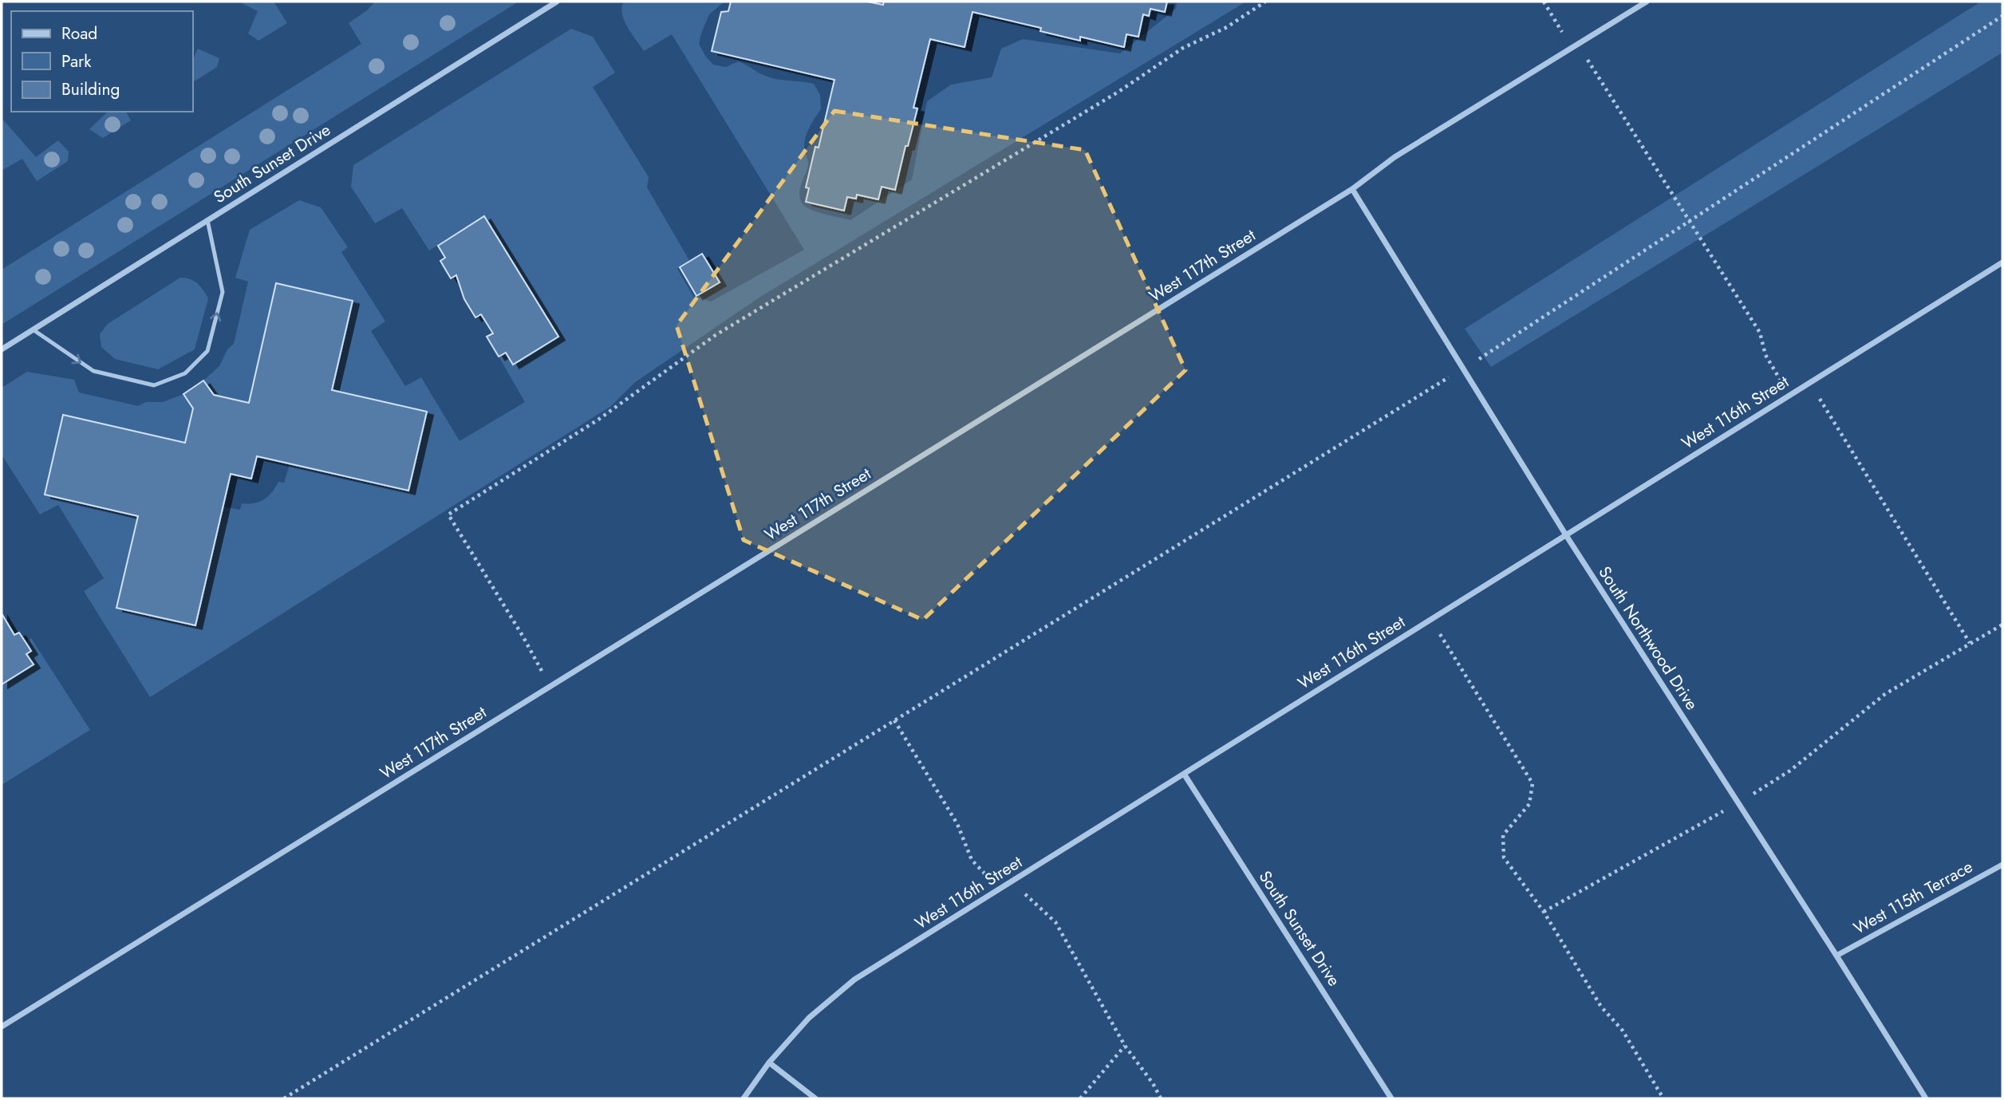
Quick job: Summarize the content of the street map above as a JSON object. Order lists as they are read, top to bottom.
{
  "streets": {
    "street": [
      "South Sunset Drive",
      "West 117th Street",
      "West 116th Street",
      "South Northwood Drive",
      "West 115th Terrace"
    ]
  },
  "crossings": [
    ["South Sunset Drive", "West 116th Street"],
    ["West 117th Street", "South Northwood Drive"],
    ["West 116th Street", "South Northwood Drive"],
    ["South Northwood Drive", "West 115th Terrace"]
  ],
  "legend": ["Road", "Park", "Building"]
}
